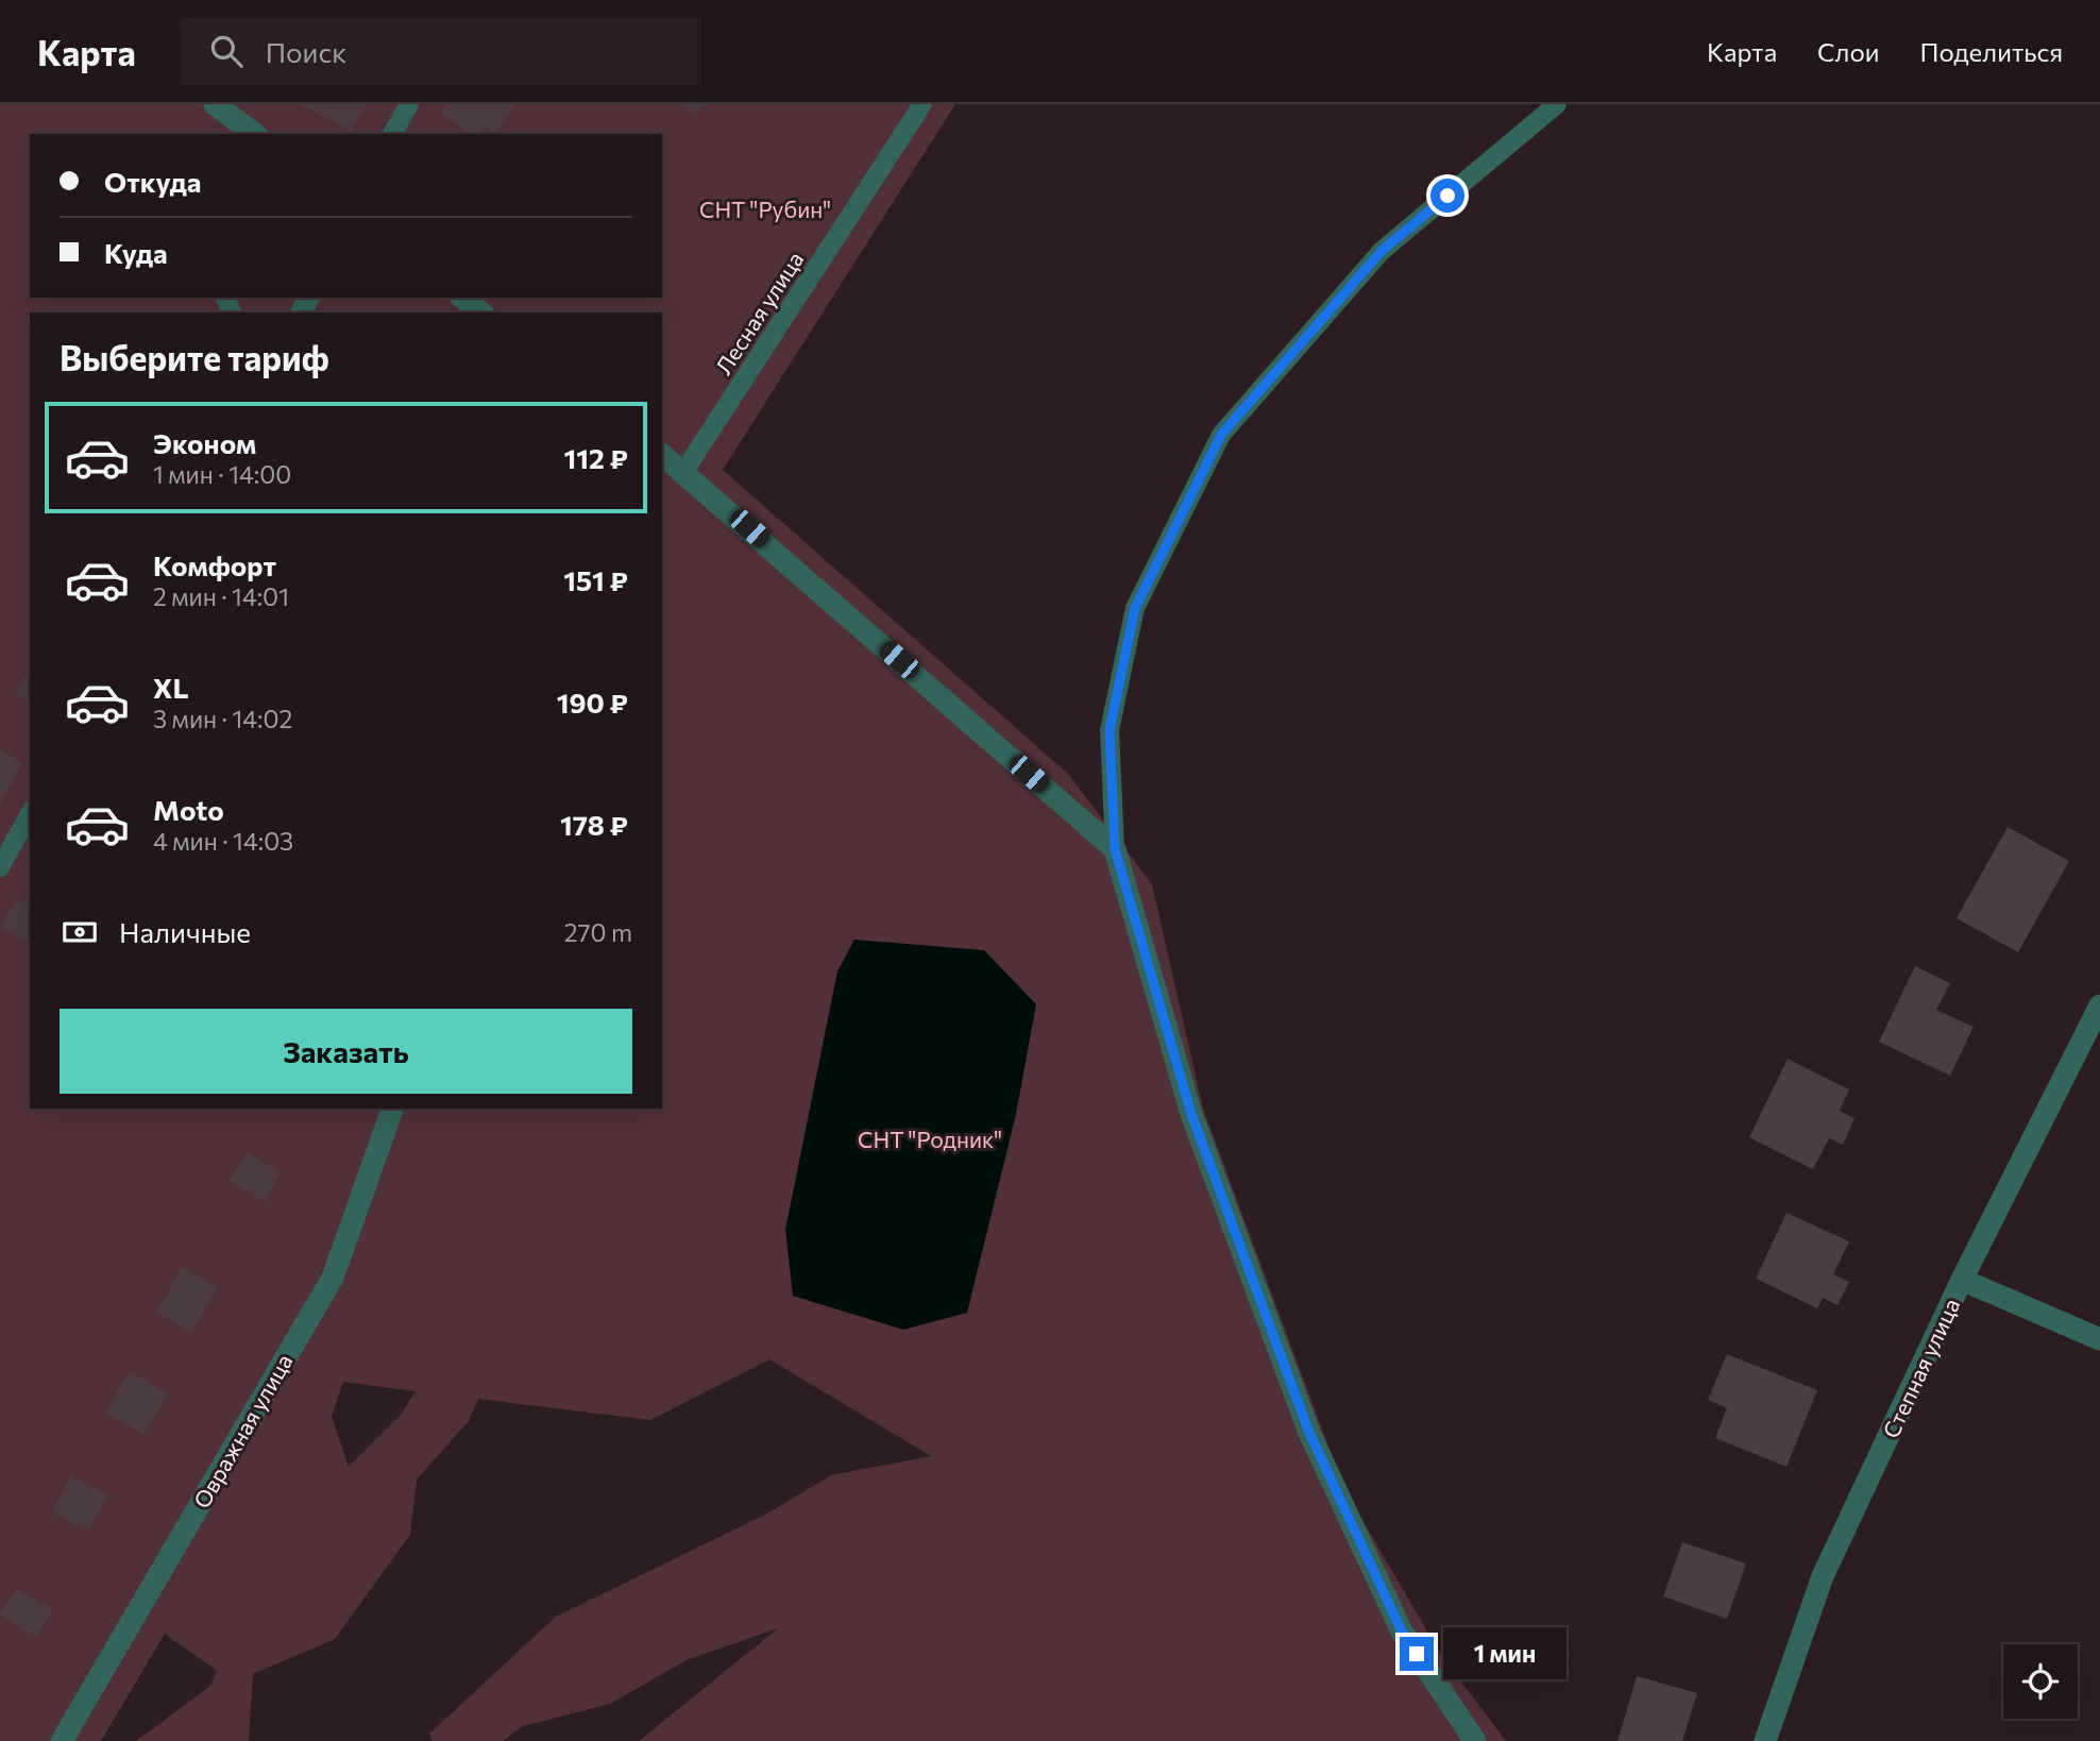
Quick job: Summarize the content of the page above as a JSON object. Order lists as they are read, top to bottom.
{
  "streets": {
    "street": ["Степная улица", "Овражная улица"],
    "lane": ["Лесная улица"]
  },
  "parks": ["СНТ \"Рубин\"", "СНТ \"Родник\""],
  "page": {
    "header": "Карта",
    "search": "Поиск",
    "nav": ["Карта", "Слои", "Поделиться"],
    "banner": ["Откуда", "Куда"],
    "heading": "Выберите тариф",
    "list": [
      {
        "name": "Эконом",
        "note": "1 мин · 14:00",
        "value": "112 ₽"
      },
      {
        "name": "Комфорт",
        "note": "2 мин · 14:01",
        "value": "151 ₽"
      },
      {
        "name": "XL",
        "note": "3 мин · 14:02",
        "value": "190 ₽"
      },
      {
        "name": "Moto",
        "note": "4 мин · 14:03",
        "value": "178 ₽"
      }
    ],
    "pay": ["Наличные", "270 m"],
    "buttons": "Заказать",
    "bubble": "1 мин"
  }
}
